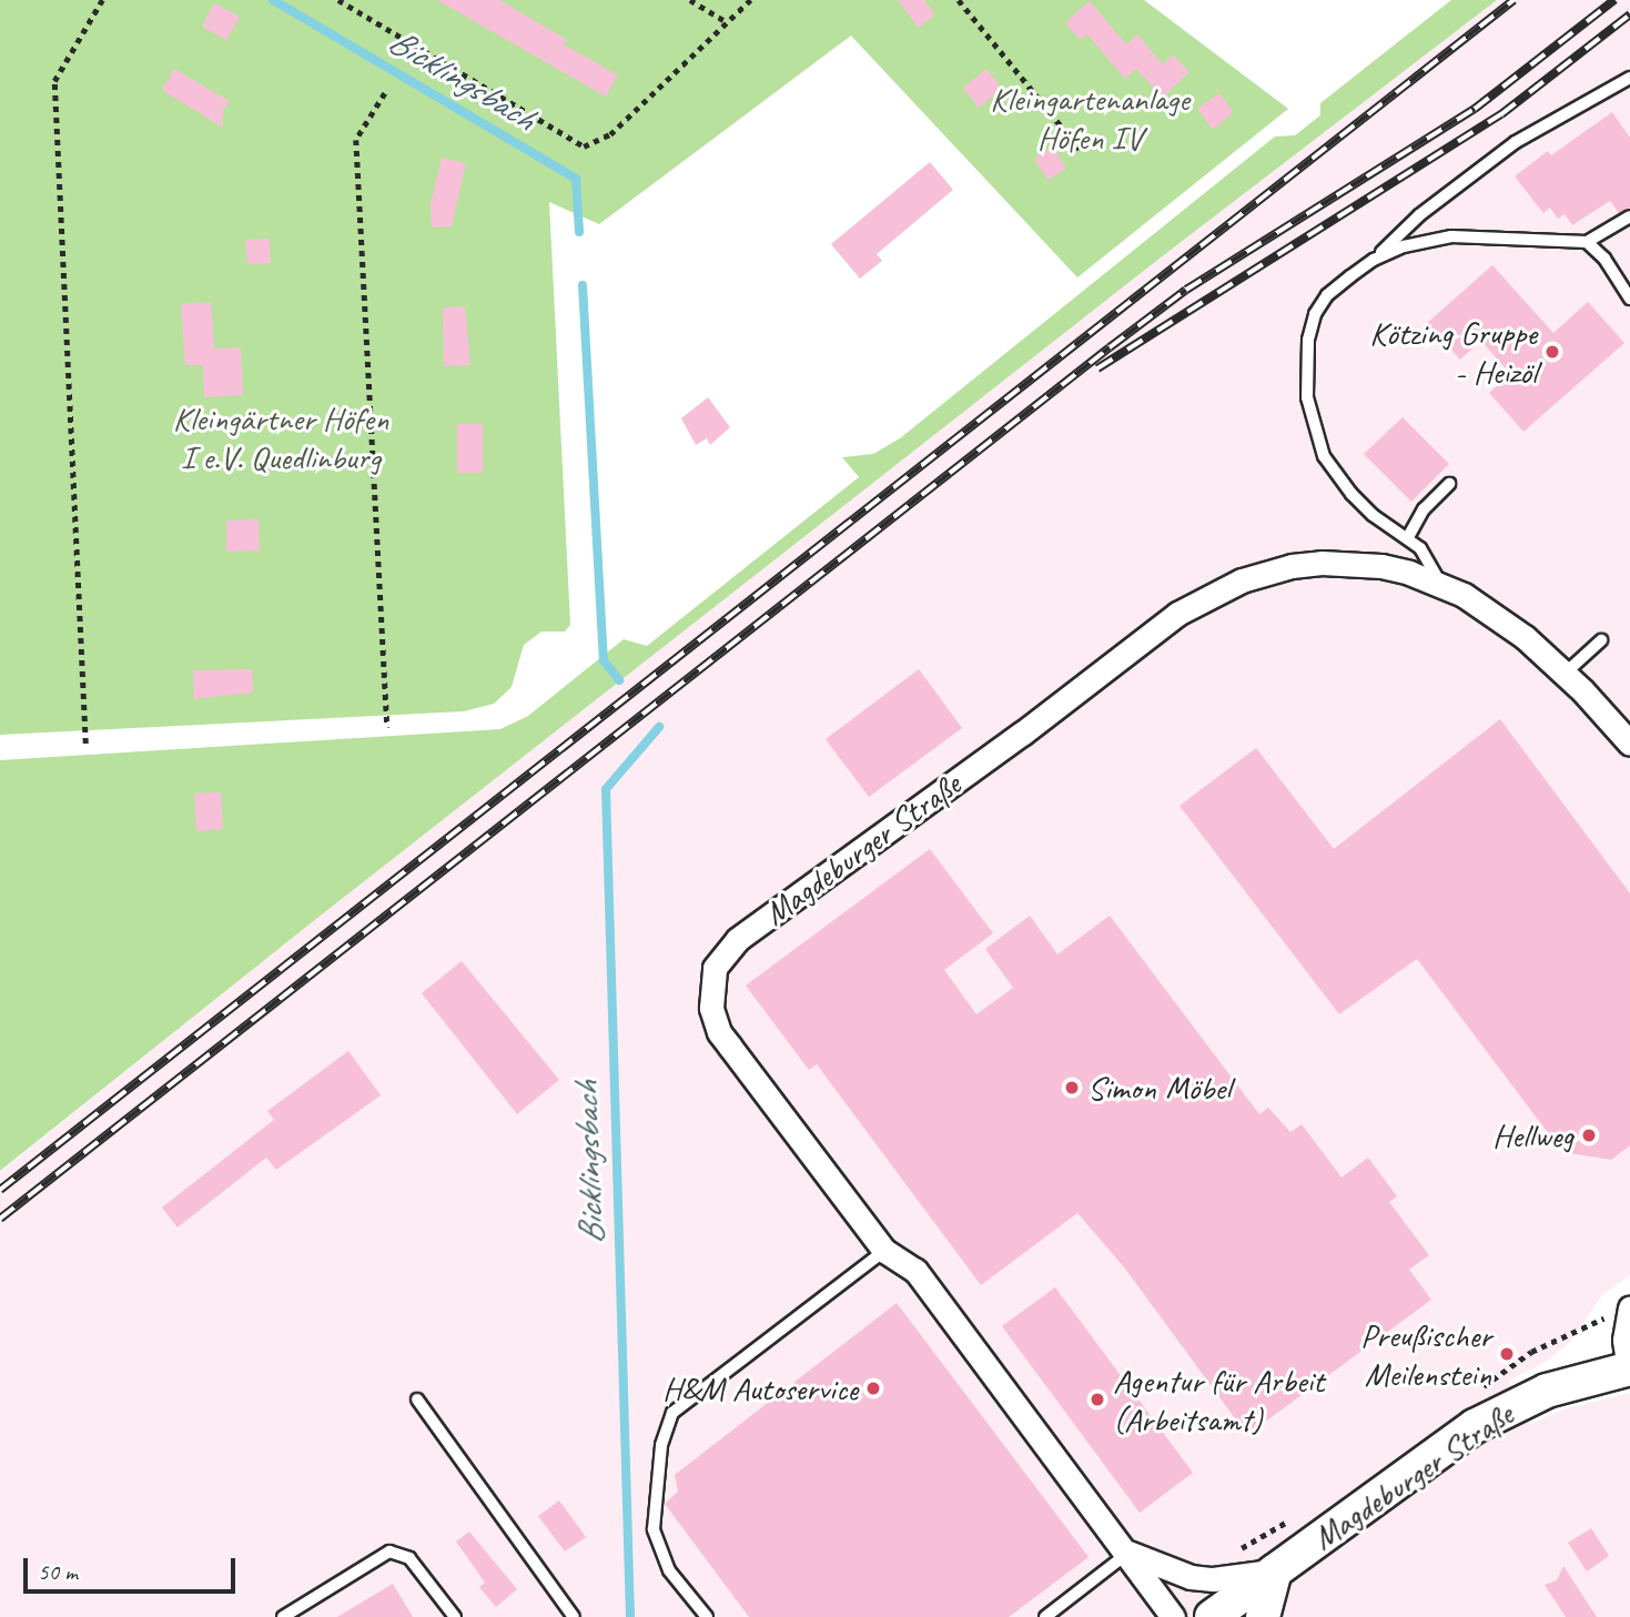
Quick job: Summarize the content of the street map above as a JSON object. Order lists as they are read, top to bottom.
{
  "streets": {
    "main road": ["Magdeburger Straße"]
  },
  "water": ["Bicklingsbach"],
  "parks": ["Kleingartenanlage Höfen IV", "Kleingärtner Höfen I e.V. Quedlinburg"],
  "places": [
    "Kötzing Gruppe - Heizöl",
    "Simon Möbel",
    "Hellweg",
    "Preußischer Meilenstein",
    "H&M Autoservice",
    "Agentur für Arbeit (Arbeitsamt)"
  ],
  "scale_bar": "50 m"
}
